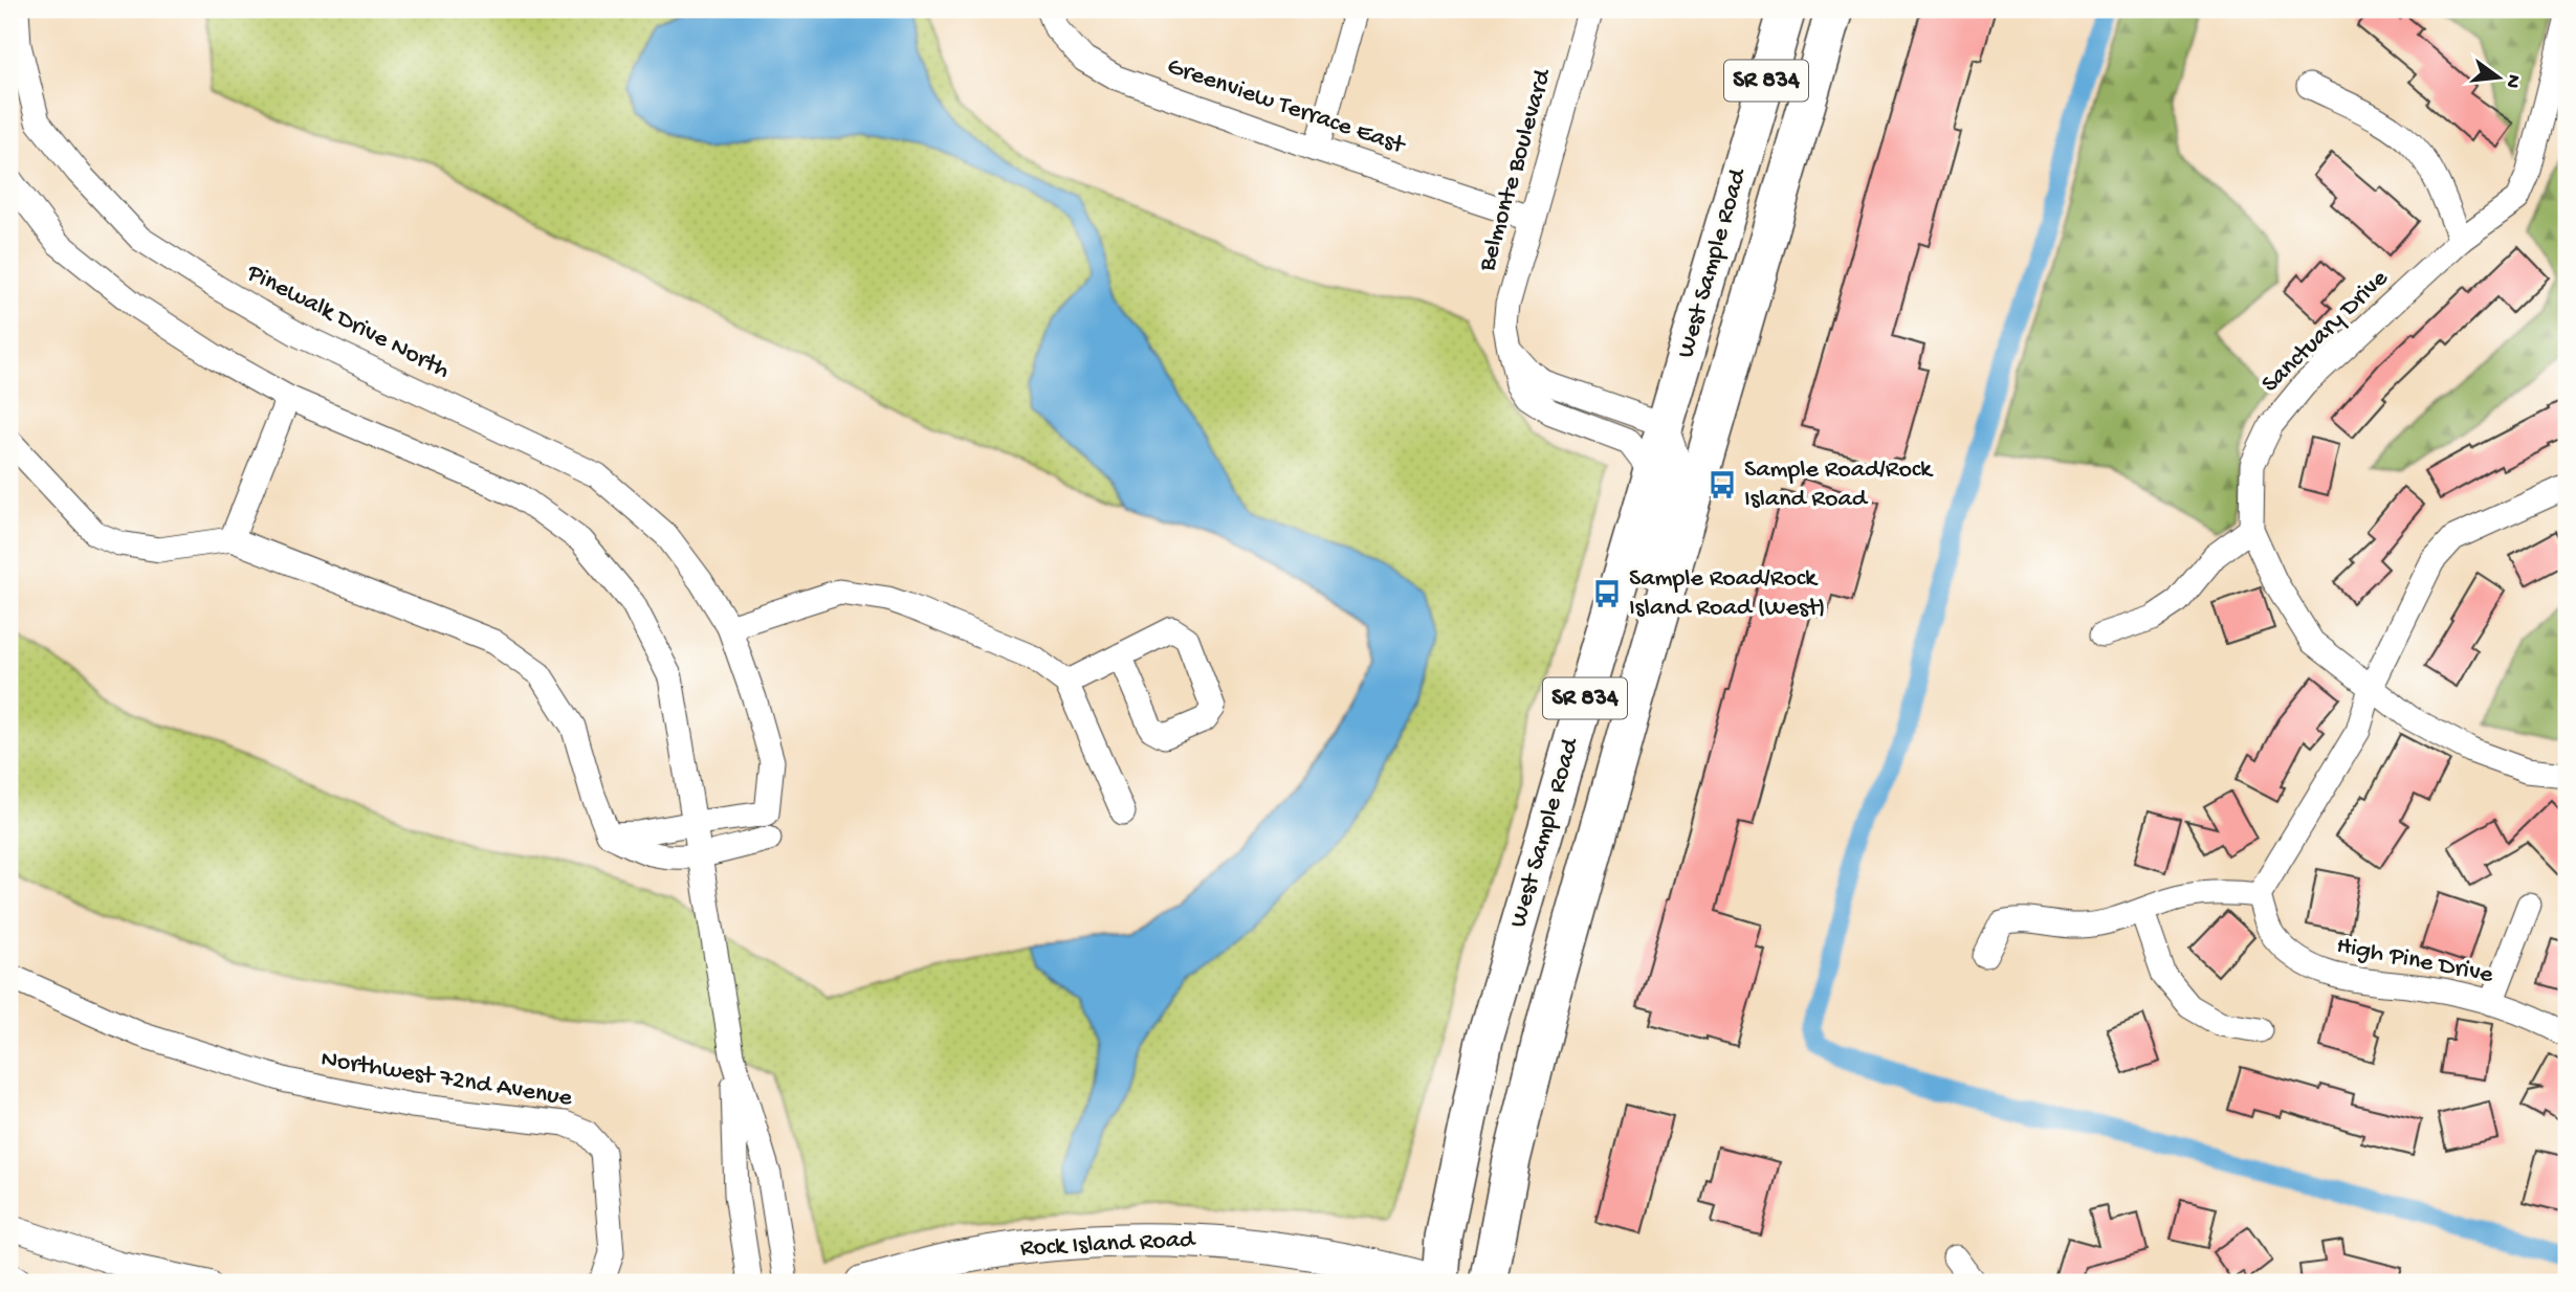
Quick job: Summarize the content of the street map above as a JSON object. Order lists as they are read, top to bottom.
{
  "streets": {
    "main road": ["SR 834", "West Sample Road", "Rock Island Road"],
    "street": [
      "Greenview Terrace East",
      "Belmonte Boulevard",
      "Pinewalk Drive North",
      "Sanctuary Drive",
      "High Pine Drive",
      "Northwest 72nd Avenue"
    ]
  },
  "crossings": [
    ["Greenview Terrace East", "Belmonte Boulevard"],
    ["Belmonte Boulevard", "West Sample Road"],
    ["West Sample Road", "Rock Island Road"]
  ],
  "places": {
    "bus stop": ["Sample Road/Rock Island Road", "Sample Road/Rock Island Road (West)"]
  },
  "north": "right"
}
